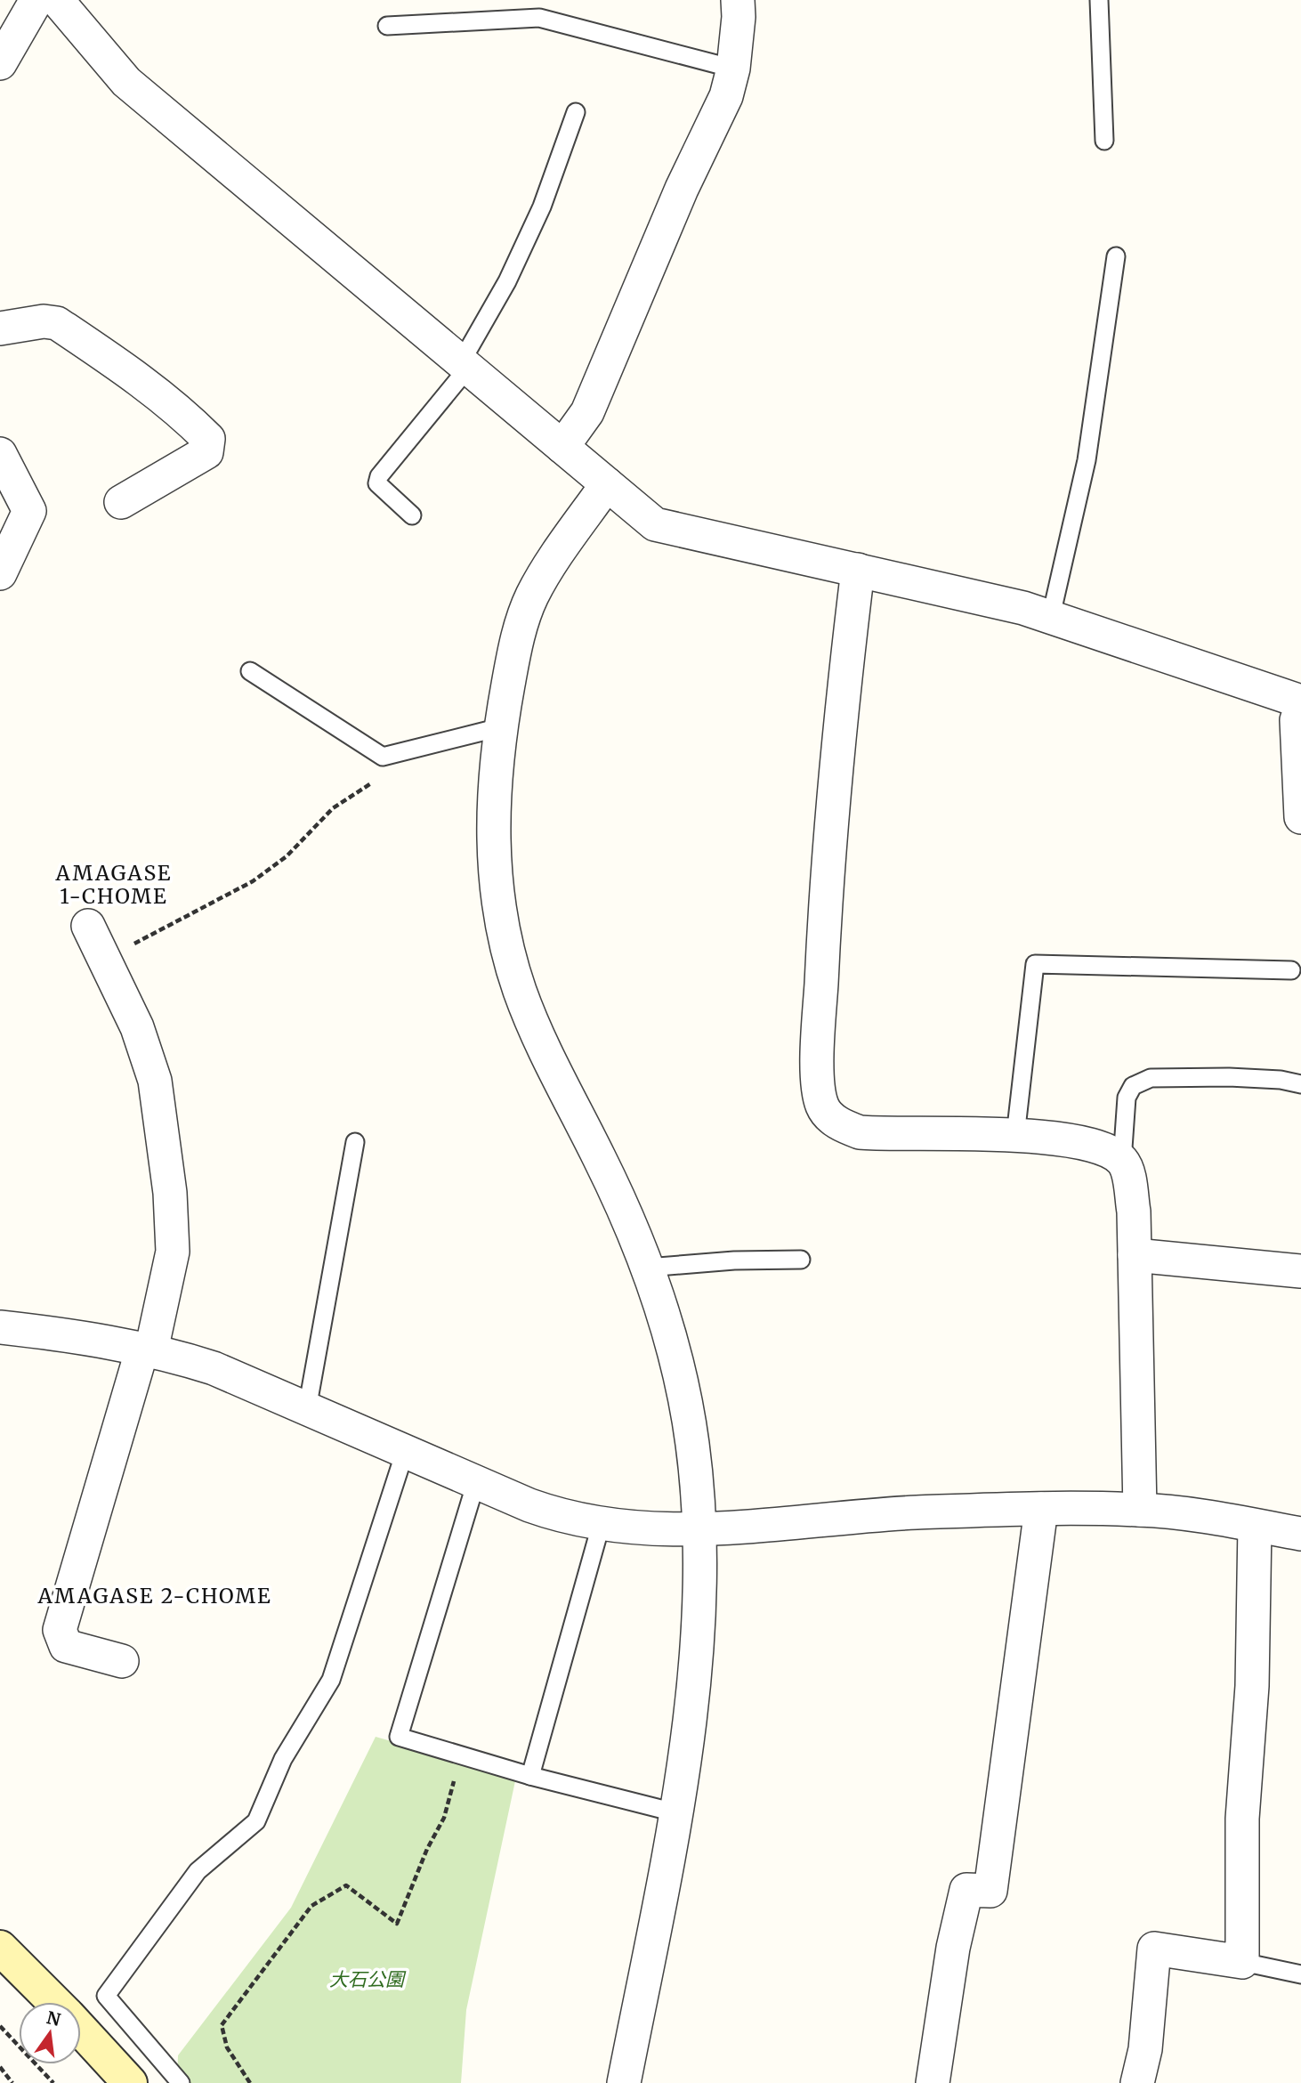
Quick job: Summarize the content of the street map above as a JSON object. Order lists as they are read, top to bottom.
{
  "districts": ["AMAGASE 1-CHOME", "AMAGASE 2-CHOME"],
  "parks": ["大石公園"],
  "north": "top"
}
